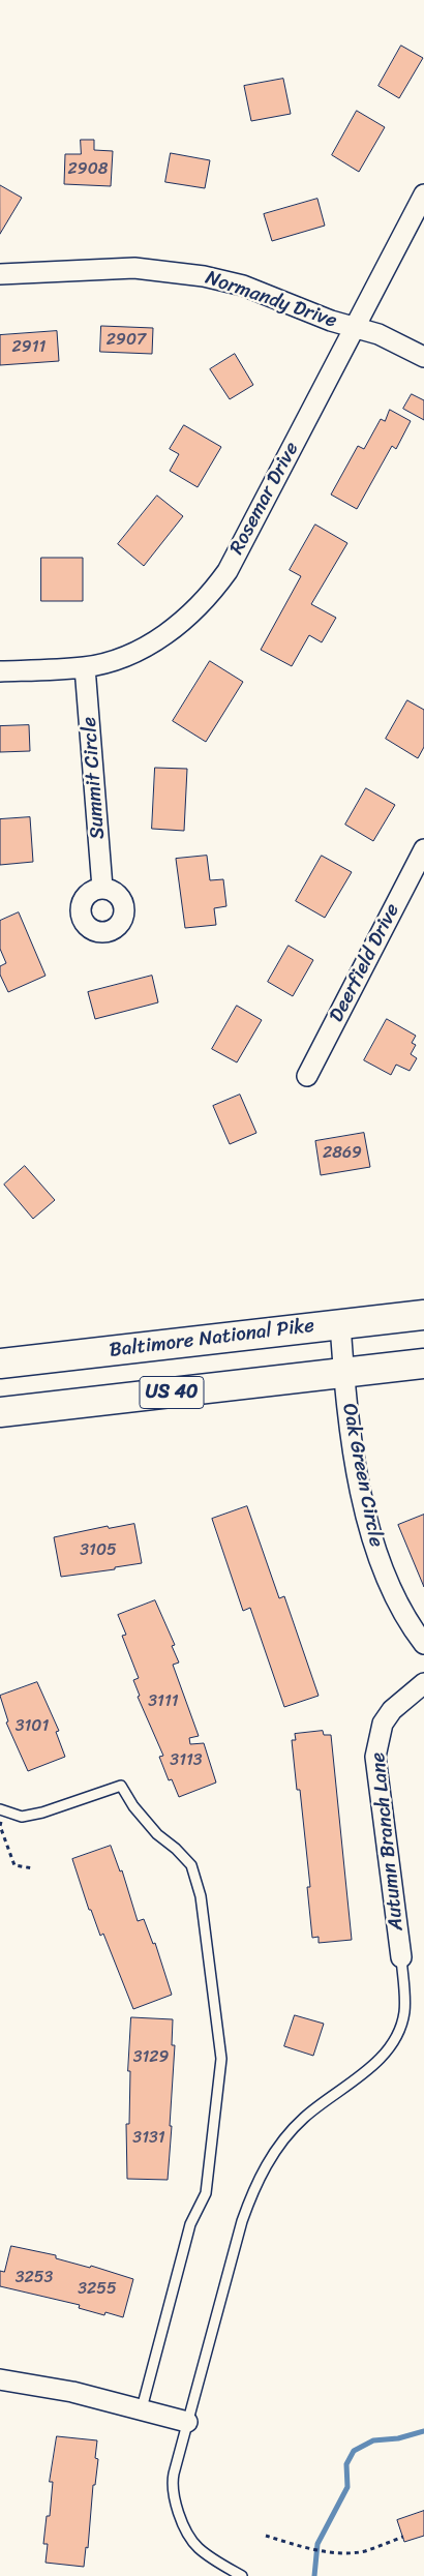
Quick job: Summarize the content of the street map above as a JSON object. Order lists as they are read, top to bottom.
{
  "streets": {
    "main road": ["Baltimore National Pike", "US 40"],
    "street": [
      "Normandy Drive",
      "Rosemar Drive",
      "Summit Circle",
      "Deerfield Drive",
      "Oak Green Circle",
      "Autumn Branch Lane"
    ]
  },
  "crossings": [
    ["Normandy Drive", "Rosemar Drive"],
    ["Rosemar Drive", "Summit Circle"],
    ["Baltimore National Pike", "Oak Green Circle"],
    ["US 40", "Oak Green Circle"]
  ],
  "house_numbers": [
    "2908",
    "2907",
    "2911",
    "2869",
    "3105",
    "3111",
    "3101",
    "3113",
    "3129",
    "3131",
    "3253",
    "3255"
  ]
}
